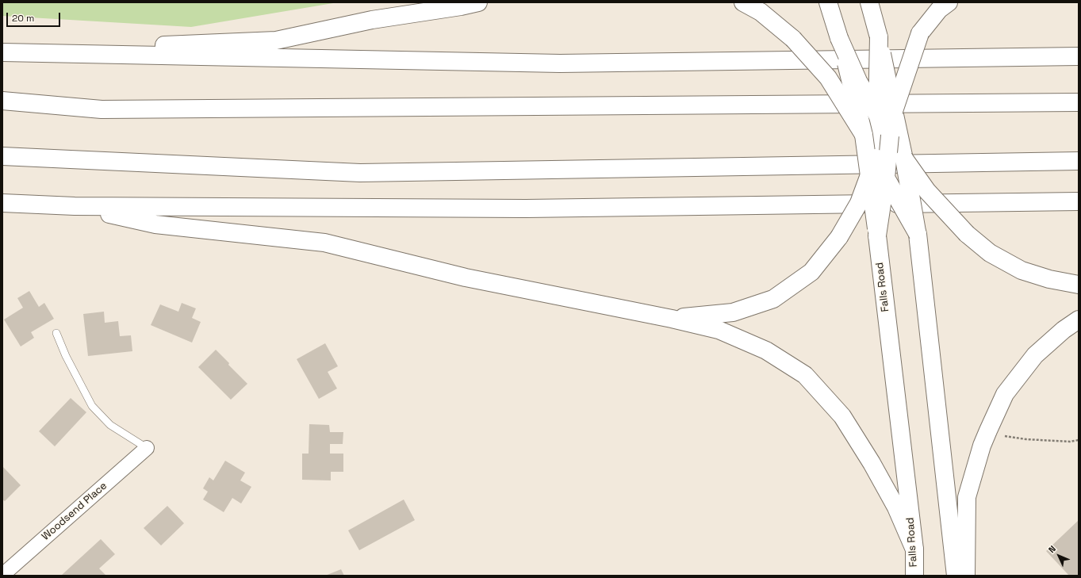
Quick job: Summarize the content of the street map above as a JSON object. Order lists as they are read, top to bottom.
{
  "streets": {
    "main road": ["Falls Road"],
    "street": ["Woodsend Place"]
  },
  "scale_bar": "20 m",
  "north": "top left"
}
